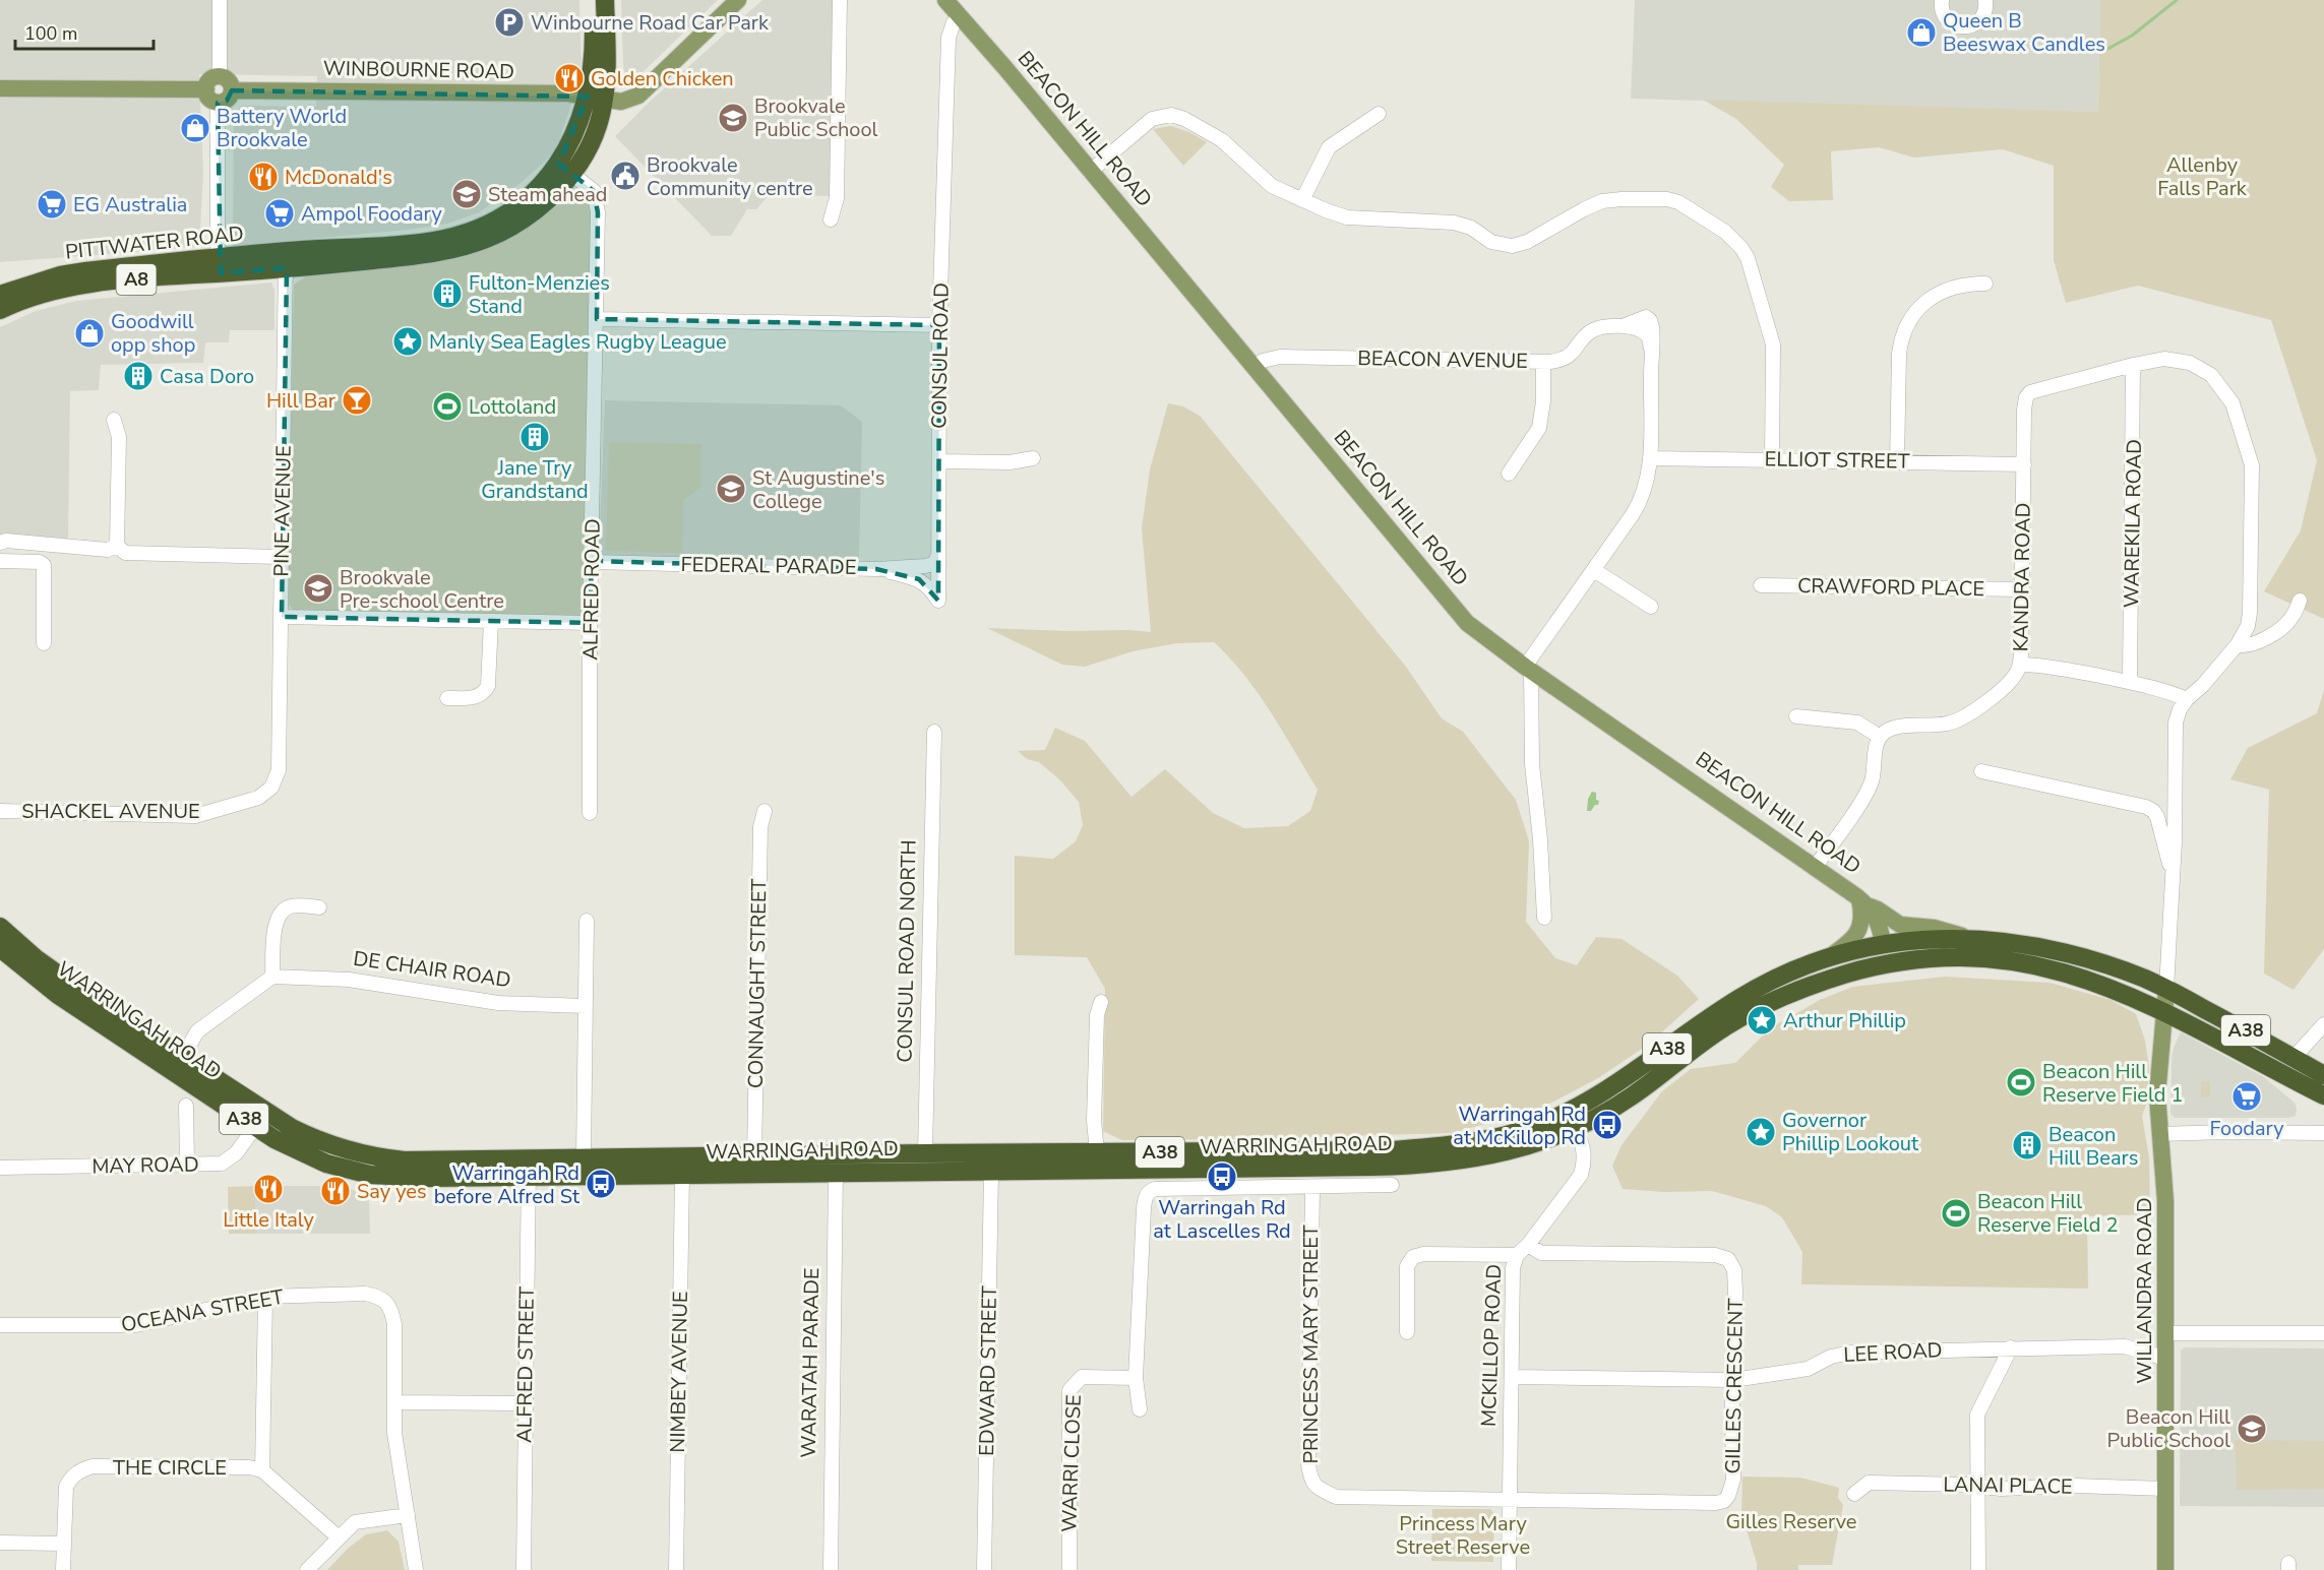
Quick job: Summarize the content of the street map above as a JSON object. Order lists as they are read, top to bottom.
{
  "streets": {
    "highway": [
      "BEACON HILL ROAD",
      "PITTWATER ROAD",
      "A8",
      "WARRINGAH ROAD",
      "A38"
    ],
    "main road": ["WINBOURNE ROAD", "WILLANDRA ROAD"],
    "street": [
      "CONSUL ROAD",
      "BEACON AVENUE",
      "ELLIOT STREET",
      "PINE AVENUE",
      "WAREKILA ROAD",
      "FEDERAL PARADE",
      "KANDRA ROAD",
      "CRAWFORD PLACE",
      "ALFRED ROAD",
      "SHACKEL AVENUE",
      "CONSUL ROAD NORTH",
      "DE CHAIR ROAD",
      "CONNAUGHT STREET",
      "MAY ROAD",
      "OCEANA STREET",
      "PRINCESS MARY STREET",
      "MCKILLOP ROAD",
      "LEE ROAD",
      "WARATAH PARADE",
      "ALFRED STREET",
      "EDWARD STREET",
      "NIMBEY AVENUE",
      "GILLES CRESCENT",
      "WARRI CLOSE",
      "THE CIRCLE",
      "LANAI PLACE"
    ]
  },
  "crossings": [
    ["WINBOURNE ROAD", "PITTWATER ROAD"],
    ["BEACON HILL ROAD", "CONSUL ROAD"],
    ["BEACON HILL ROAD", "BEACON AVENUE"],
    ["BEACON HILL ROAD", "WARRINGAH ROAD"],
    ["PITTWATER ROAD", "PINE AVENUE"],
    ["PITTWATER ROAD", "ALFRED ROAD"],
    ["CONSUL ROAD", "FEDERAL PARADE"],
    ["BEACON AVENUE", "ELLIOT STREET"],
    ["ELLIOT STREET", "KANDRA ROAD"],
    ["PINE AVENUE", "SHACKEL AVENUE"],
    ["WAREKILA ROAD", "KANDRA ROAD"],
    ["FEDERAL PARADE", "ALFRED ROAD"],
    ["KANDRA ROAD", "CRAWFORD PLACE"],
    ["CONSUL ROAD NORTH", "WARRINGAH ROAD"],
    ["CONNAUGHT STREET", "WARRINGAH ROAD"],
    ["WARRINGAH ROAD", "MAY ROAD"],
    ["WARRINGAH ROAD", "WILLANDRA ROAD"],
    ["WARRINGAH ROAD", "PRINCESS MARY STREET"],
    ["WARRINGAH ROAD", "MCKILLOP ROAD"],
    ["WARRINGAH ROAD", "WARATAH PARADE"],
    ["WARRINGAH ROAD", "ALFRED STREET"],
    ["WARRINGAH ROAD", "EDWARD STREET"],
    ["WARRINGAH ROAD", "NIMBEY AVENUE"],
    ["WARRINGAH ROAD", "WARRI CLOSE"],
    ["WILLANDRA ROAD", "LEE ROAD"],
    ["WILLANDRA ROAD", "LANAI PLACE"],
    ["PRINCESS MARY STREET", "MCKILLOP ROAD"],
    ["PRINCESS MARY STREET", "GILLES CRESCENT"],
    ["MCKILLOP ROAD", "LEE ROAD"],
    ["MCKILLOP ROAD", "GILLES CRESCENT"],
    ["LEE ROAD", "GILLES CRESCENT"]
  ],
  "parks": ["Allenby Falls Park", "Gilles Reserve", "Princess Mary Street Reserve"],
  "places": {
    "parking": ["Winbourne Road Car Park"],
    "shop": ["Queen B Beeswax Candles", "Battery World Brookvale", "Goodwill opp shop"],
    "restaurant": [
      "Golden Chicken",
      "McDonald's",
      "Little Italy",
      "Say yes"
    ],
    "school or university": [
      "Brookvale Public School",
      "Steam ahead",
      "St Augustine's College",
      "Brookvale Pre-school Centre",
      "Beacon Hill Public School"
    ],
    "public building": ["Brookvale Community centre"],
    "supermarket": ["EG Australia", "Ampol Foodary", "Foodary"],
    "building": [
      "Fulton-Menzies Stand",
      "Casa Doro",
      "Jane Try Grandstand",
      "Beacon Hill Bears"
    ],
    "place": ["Manly Sea Eagles Rugby League", "Arthur Phillip", "Governor Phillip Lookout"],
    "bar": ["Hill Bar"],
    "sports": ["Lottoland", "Beacon Hill Reserve Field 1", "Beacon Hill Reserve Field 2"],
    "bus stop": ["Warringah Rd at McKillop Rd", "Warringah Rd at Lascelles Rd", "Warringah Rd before Alfred St"]
  },
  "scale_bar": "100 m"
}
